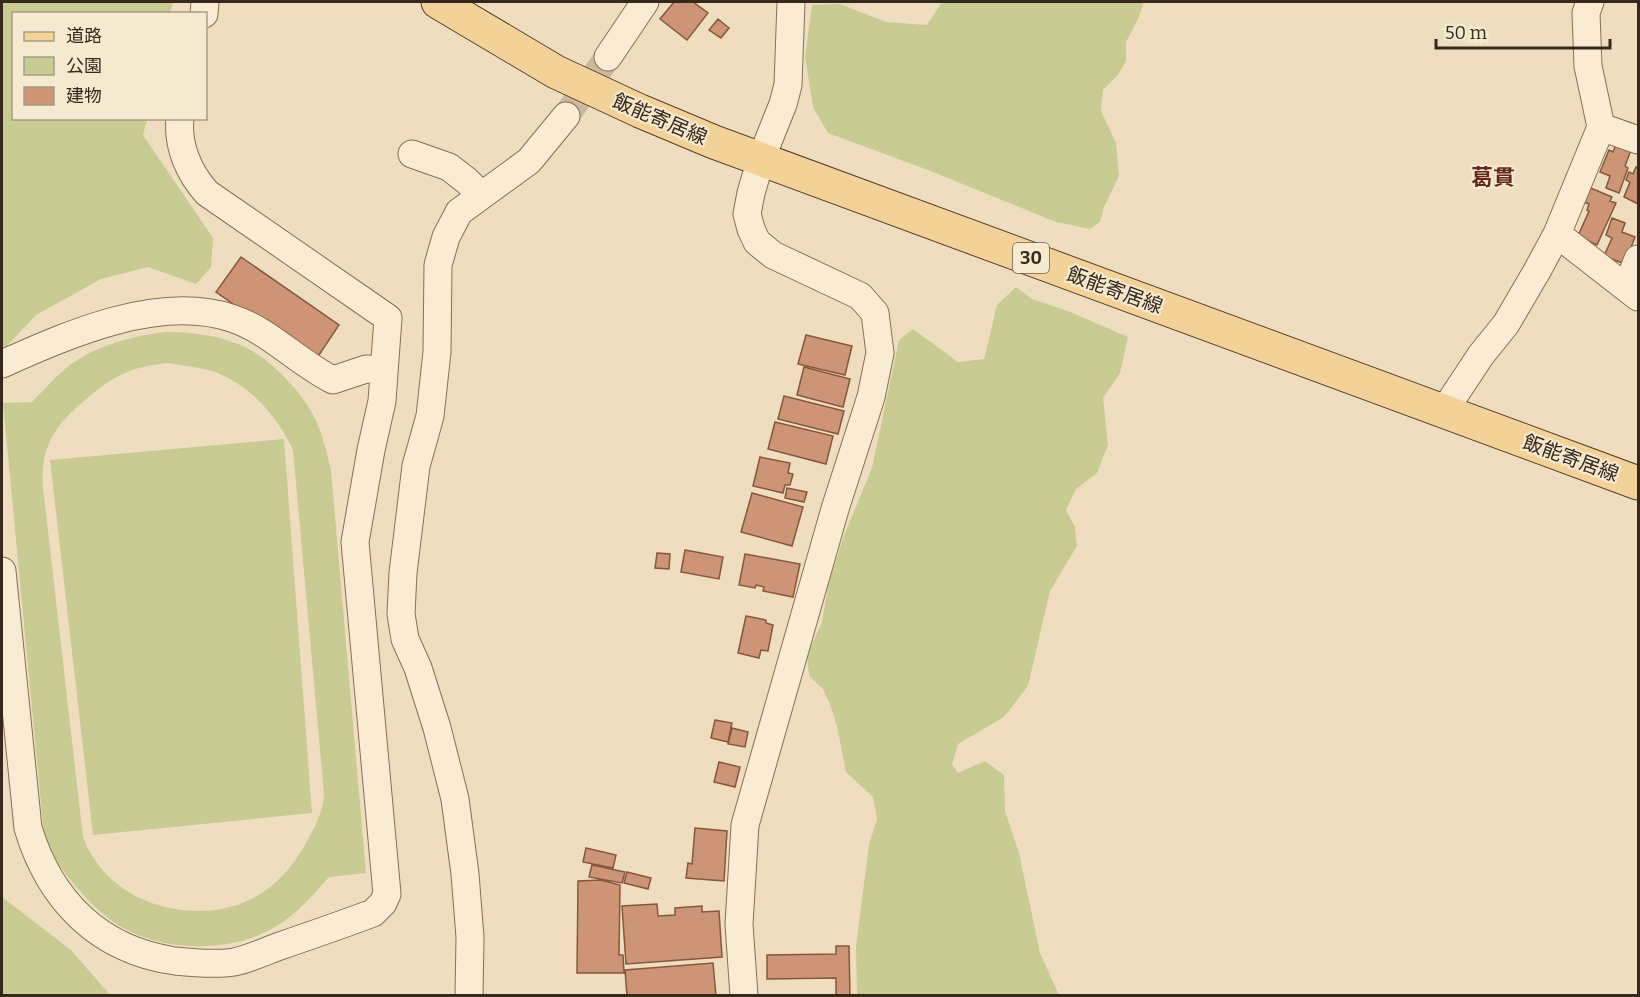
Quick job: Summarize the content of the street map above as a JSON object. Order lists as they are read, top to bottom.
{
  "streets": {
    "main road": ["飯能寄居線", "30"]
  },
  "districts": ["葛貫"],
  "legend": ["道路", "公園", "建物"],
  "scale_bar": "50 m"
}
